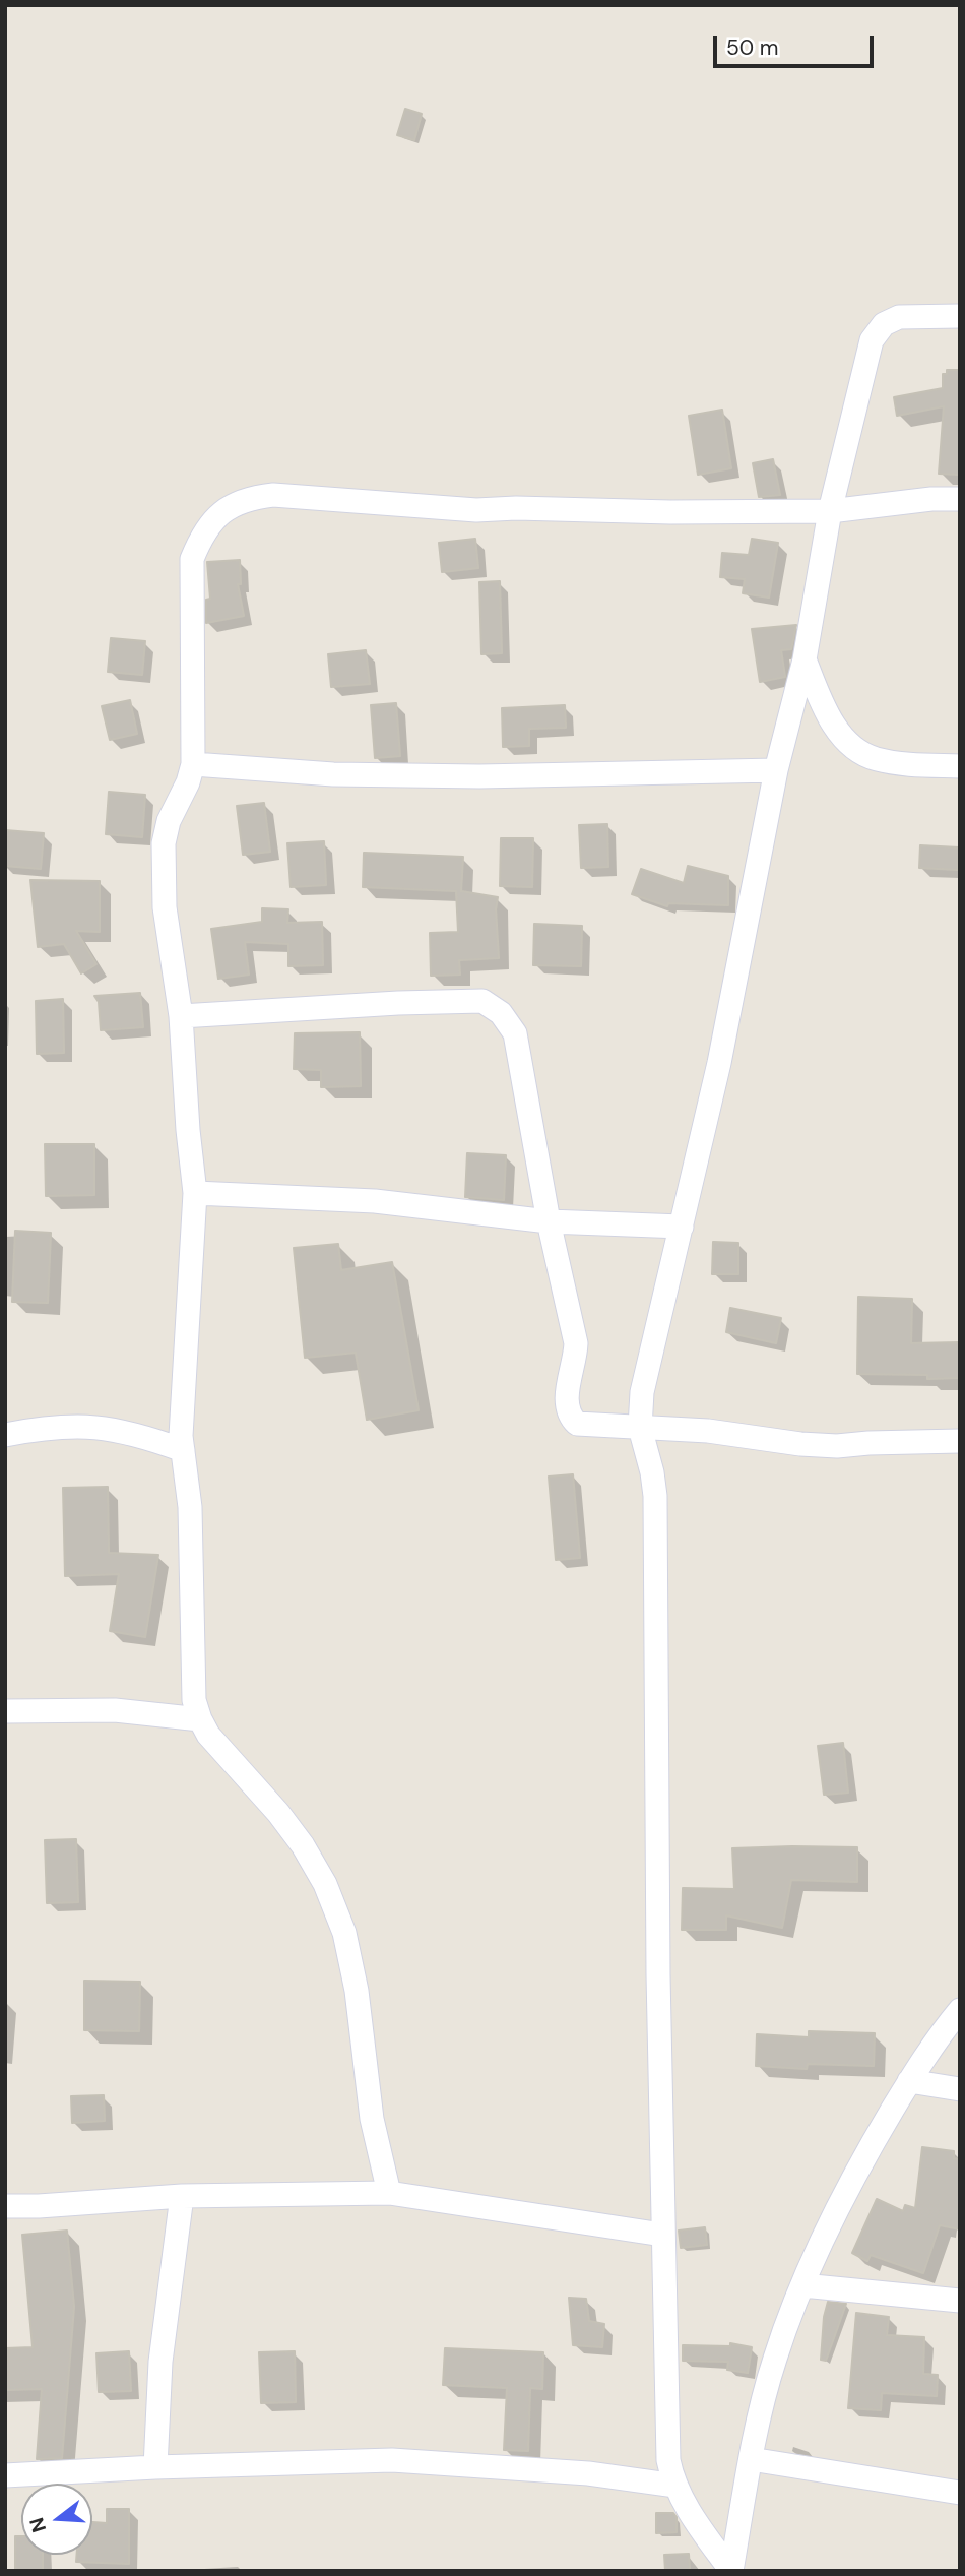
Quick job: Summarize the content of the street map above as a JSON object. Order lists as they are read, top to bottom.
{
  "scale_bar": "50 m",
  "north": "left"
}
